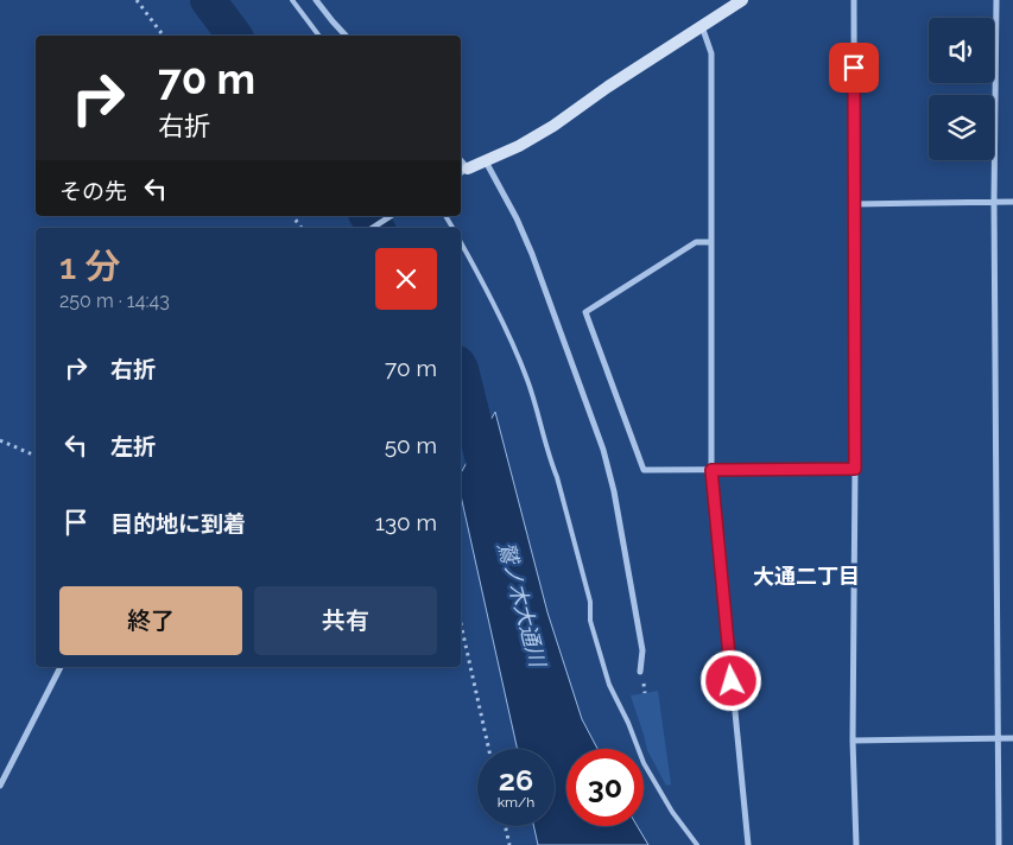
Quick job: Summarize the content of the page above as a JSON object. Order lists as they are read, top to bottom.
{
  "districts": ["大通二丁目"],
  "water": ["鷲ノ木大通川"],
  "page": {
    "turn": ["70 m", "右折"],
    "then": "その先",
    "heading": ["1 分", "250 m · 14:43"],
    "list": [
      {
        "name": "右折",
        "value": "70 m"
      },
      {
        "name": "左折",
        "value": "50 m"
      },
      {
        "name": "目的地に到着",
        "value": "130 m"
      }
    ],
    "buttons": ["終了", "共有"],
    "speed": "26 km/h",
    "limit": "30"
  }
}
